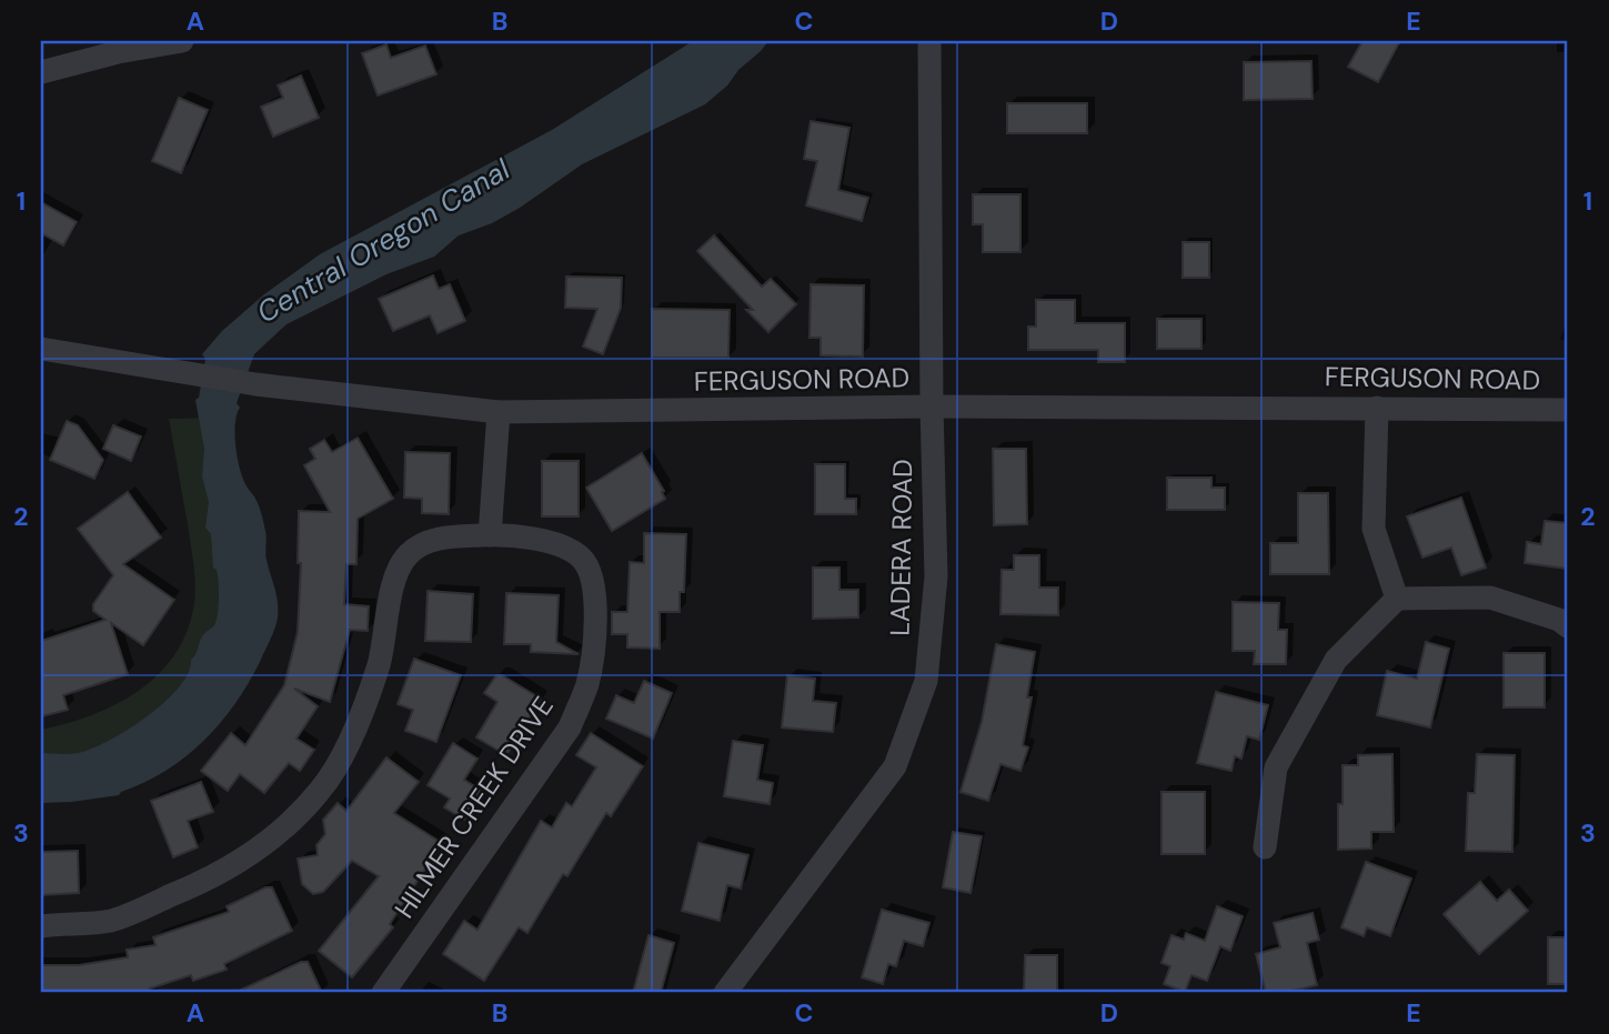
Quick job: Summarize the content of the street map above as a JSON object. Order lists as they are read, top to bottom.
{
  "streets": {
    "street": ["FERGUSON ROAD", "LADERA ROAD", "HILMER CREEK DRIVE"]
  },
  "crossings": [
    ["FERGUSON ROAD", "LADERA ROAD"]
  ],
  "water": ["Central Oregon Canal"],
  "grid": {
    "columns": [
      "A",
      "B",
      "C",
      "D",
      "E"
    ],
    "rows": ["1", "2", "3"]
  }
}
